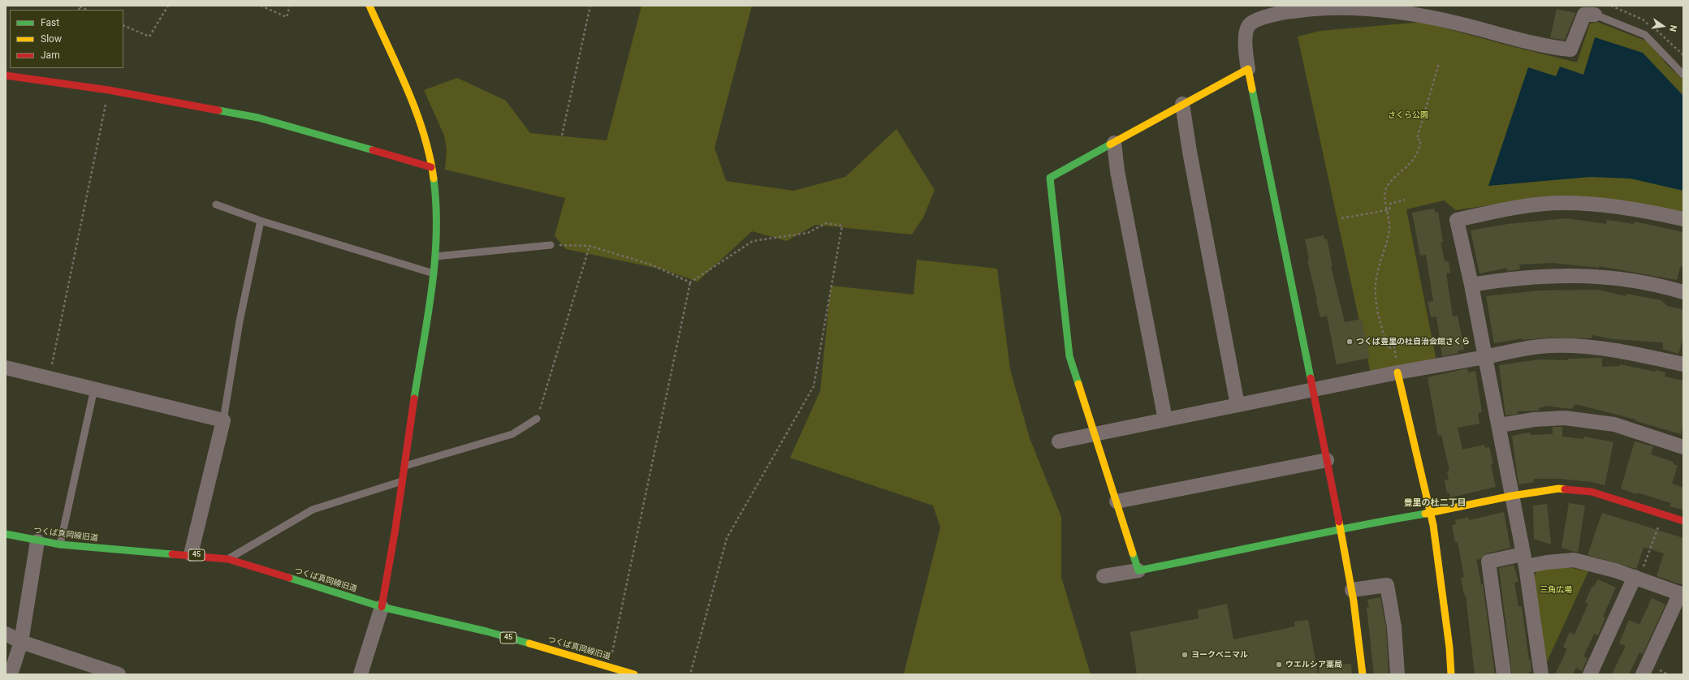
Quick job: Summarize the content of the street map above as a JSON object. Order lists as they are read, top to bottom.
{
  "streets": {
    "street": ["つくば真岡線旧道", "45"]
  },
  "districts": ["豊里の杜二丁目"],
  "parks": ["さくら公園", "三角広場"],
  "places": ["つくば豊里の杜自治会館さくら", "ヨークベニマル", "ウエルシア薬局"],
  "legend": ["Fast", "Slow", "Jam"],
  "north": "right"
}
